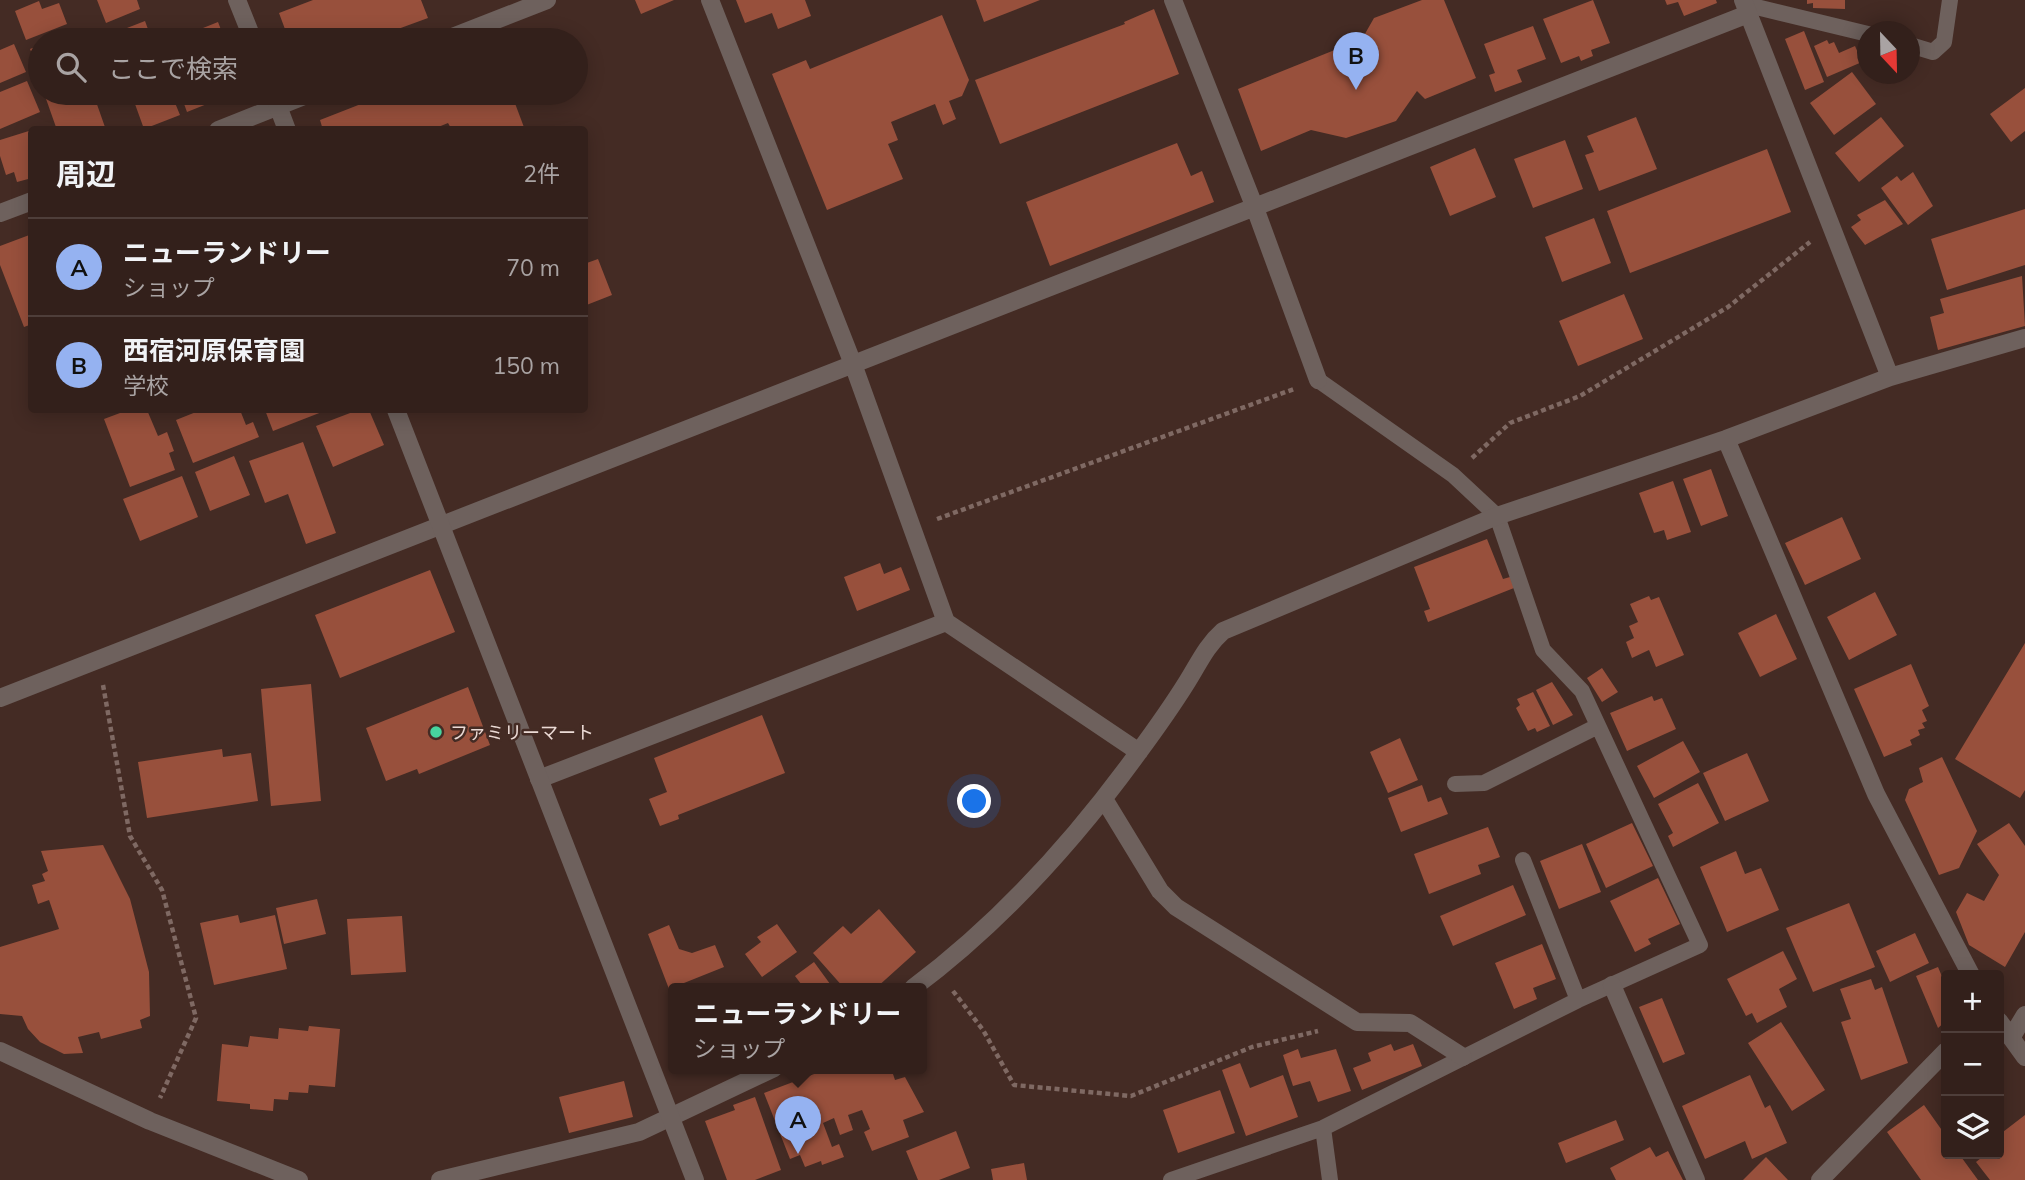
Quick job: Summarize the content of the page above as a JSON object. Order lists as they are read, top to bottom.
{
  "places": ["ファミリーマート"],
  "north": "bottom",
  "page": {
    "search": "ここで検索",
    "pins": ["B", "A"],
    "heading": ["周辺", "2件"],
    "list": [
      {
        "mark": "A",
        "name": "ニューランドリー",
        "note": "ショップ",
        "value": "70 m"
      },
      {
        "mark": "B",
        "name": "西宿河原保育園",
        "note": "学校",
        "value": "150 m"
      }
    ],
    "map_buttons": ["+", "−"],
    "popup": ["ニューランドリー", "ショップ"]
  }
}
